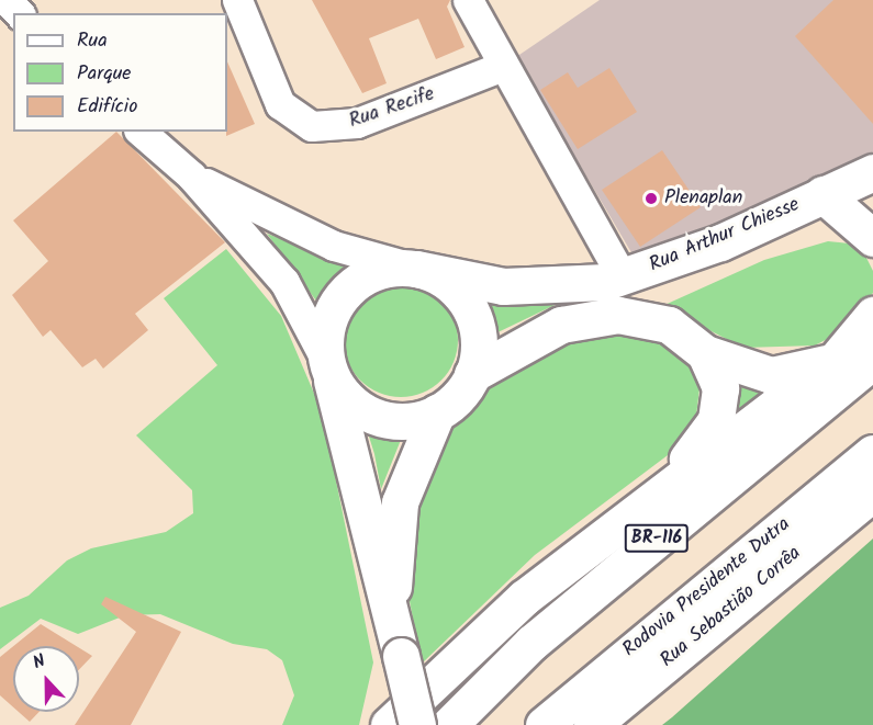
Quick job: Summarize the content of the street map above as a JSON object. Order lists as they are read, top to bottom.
{
  "streets": {
    "main road": [
      "Rua Arthur Chiesse",
      "BR-116",
      "Rodovia Presidente Dutra",
      "Rua Sebastião Corrêa"
    ],
    "street": ["Rua Recife"]
  },
  "places": ["Plenaplan"],
  "legend": ["Rua", "Parque", "Edifício"],
  "north": "top"
}
